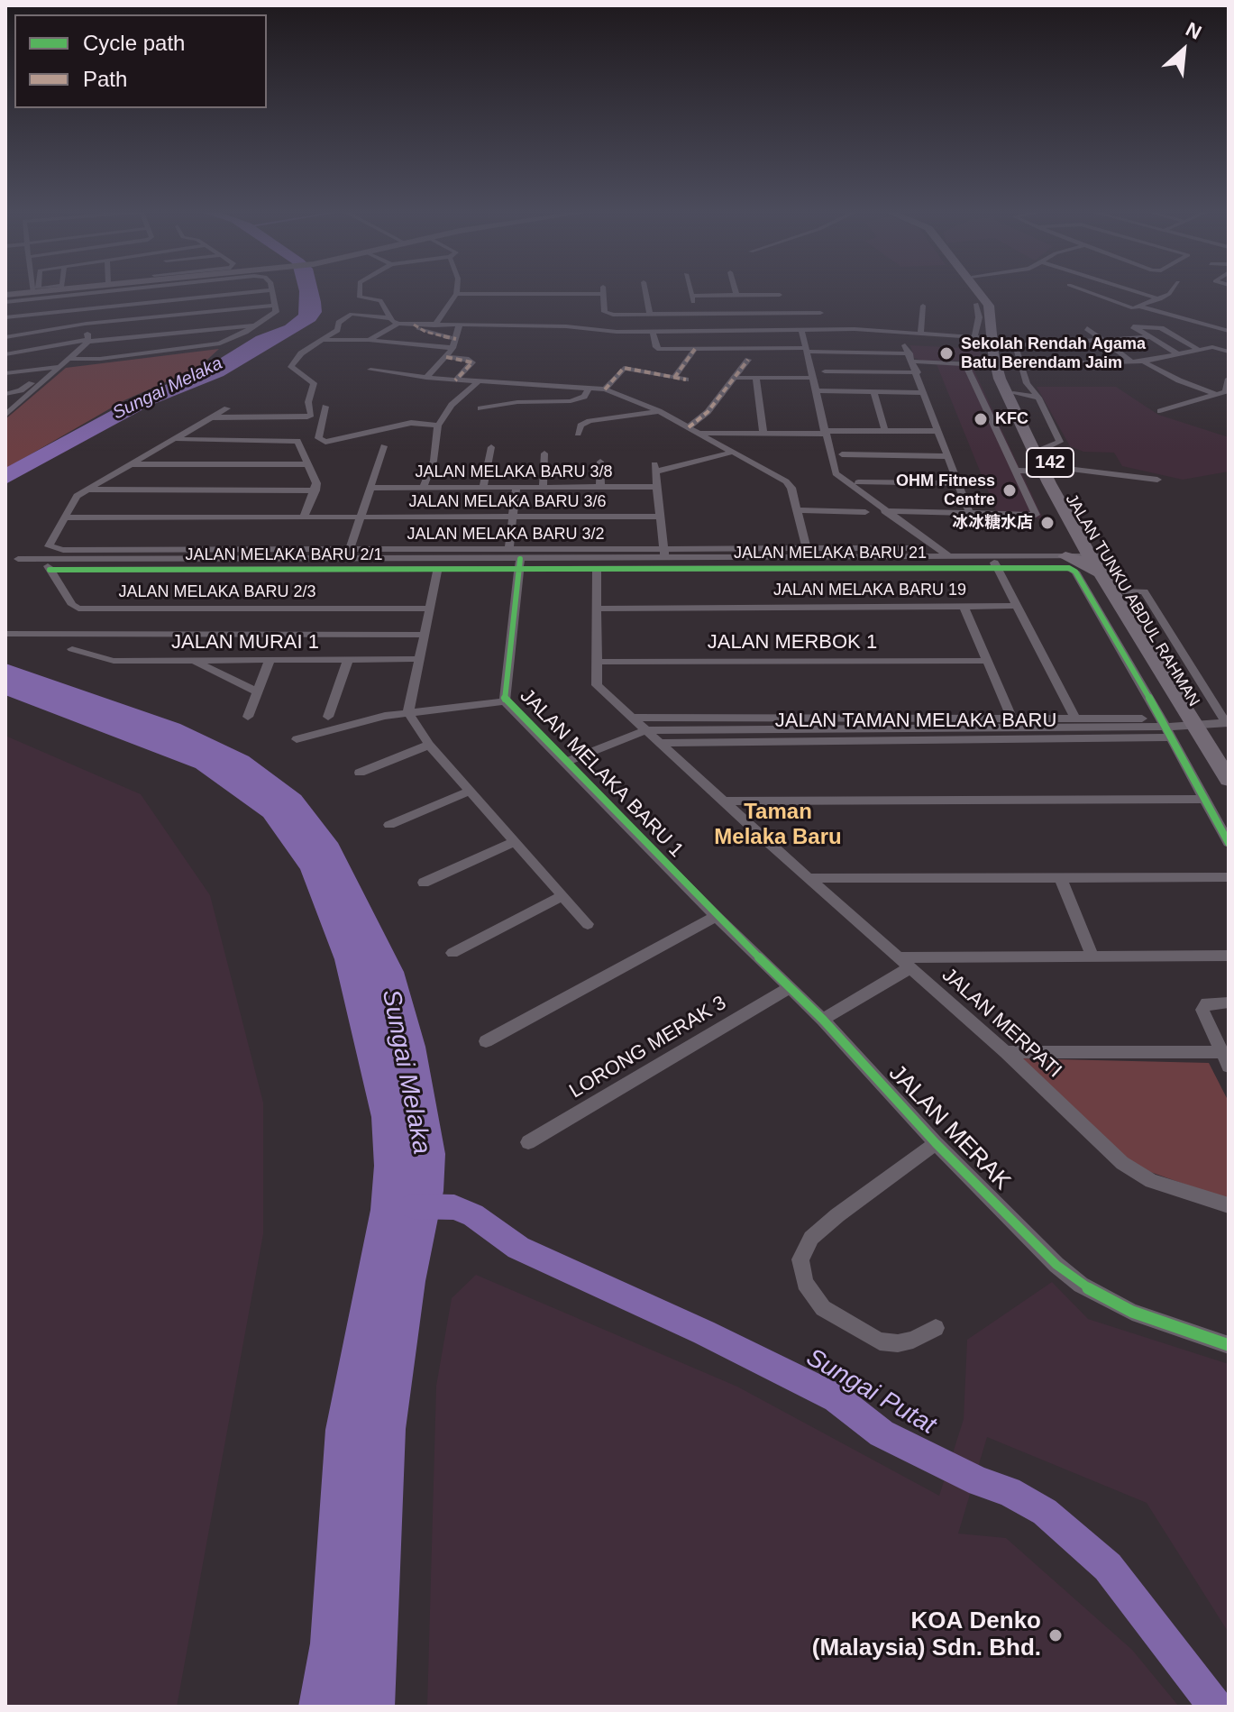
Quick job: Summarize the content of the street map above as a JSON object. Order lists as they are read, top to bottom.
{
  "streets": {
    "main road": ["142", "JALAN TUNKU ABDUL RAHMAN"],
    "street": [
      "JALAN MELAKA BARU 3/8",
      "JALAN MELAKA BARU 3/6",
      "JALAN MELAKA BARU 3/2",
      "JALAN MELAKA BARU 21",
      "JALAN MELAKA BARU 2/1",
      "JALAN MELAKA BARU 19",
      "JALAN MELAKA BARU 2/3",
      "JALAN MURAI 1",
      "JALAN MERBOK 1",
      "JALAN TAMAN MELAKA BARU",
      "JALAN MELAKA BARU 1",
      "JALAN MERPATI",
      "LORONG MERAK 3",
      "JALAN MERAK"
    ]
  },
  "crossings": [
    ["JALAN MELAKA BARU 3/2", "JALAN MELAKA BARU 21"],
    ["JALAN MELAKA BARU 3/2", "JALAN MELAKA BARU 2/1"],
    ["JALAN MELAKA BARU 21", "JALAN MELAKA BARU 2/1"],
    ["JALAN MELAKA BARU 21", "JALAN TAMAN MELAKA BARU"],
    ["JALAN MELAKA BARU 2/1", "JALAN MELAKA BARU 2/3"],
    ["JALAN MELAKA BARU 2/1", "JALAN MELAKA BARU 1"],
    ["JALAN MERBOK 1", "JALAN MERPATI"],
    ["JALAN TAMAN MELAKA BARU", "JALAN MERPATI"],
    ["JALAN MELAKA BARU 1", "JALAN MERAK"],
    ["LORONG MERAK 3", "JALAN MERAK"]
  ],
  "districts": ["Taman Melaka Baru"],
  "water": ["Sungai Melaka", "Sungai Putat"],
  "places": [
    "Sekolah Rendah Agama Batu Berendam Jaim",
    "KFC",
    "OHM Fitness Centre",
    "冰冰糖水店",
    "KOA Denko (Malaysia) Sdn. Bhd."
  ],
  "legend": ["Cycle path", "Path"],
  "north": "top right"
}
